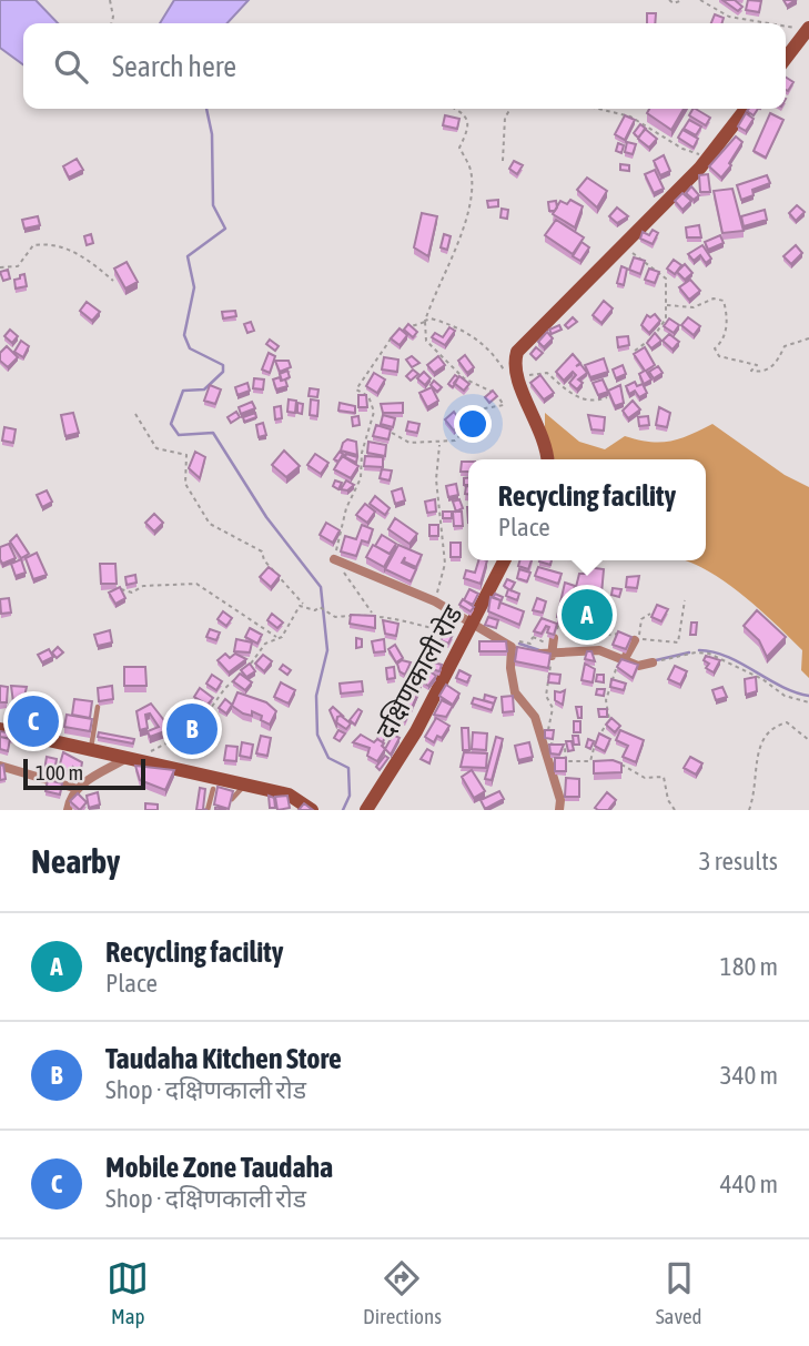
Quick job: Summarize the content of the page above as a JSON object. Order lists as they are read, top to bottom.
{
  "streets": {
    "main road": ["दक्षिणकाली रोड"]
  },
  "scale_bar": "100 m",
  "page": {
    "search": "Search here",
    "popup": ["Recycling facility", "Place"],
    "pins": ["A", "C", "B"],
    "scale": "100 m",
    "heading": ["Nearby", "3 results"],
    "list": [
      {
        "mark": "A",
        "name": "Recycling facility",
        "note": "Place",
        "value": "180 m"
      },
      {
        "mark": "B",
        "name": "Taudaha Kitchen Store",
        "note": "Shop · दक्षिणकाली रोड",
        "value": "340 m"
      },
      {
        "mark": "C",
        "name": "Mobile Zone Taudaha",
        "note": "Shop · दक्षिणकाली रोड",
        "value": "440 m"
      }
    ],
    "nav": ["Map", "Directions", "Saved"]
  }
}
